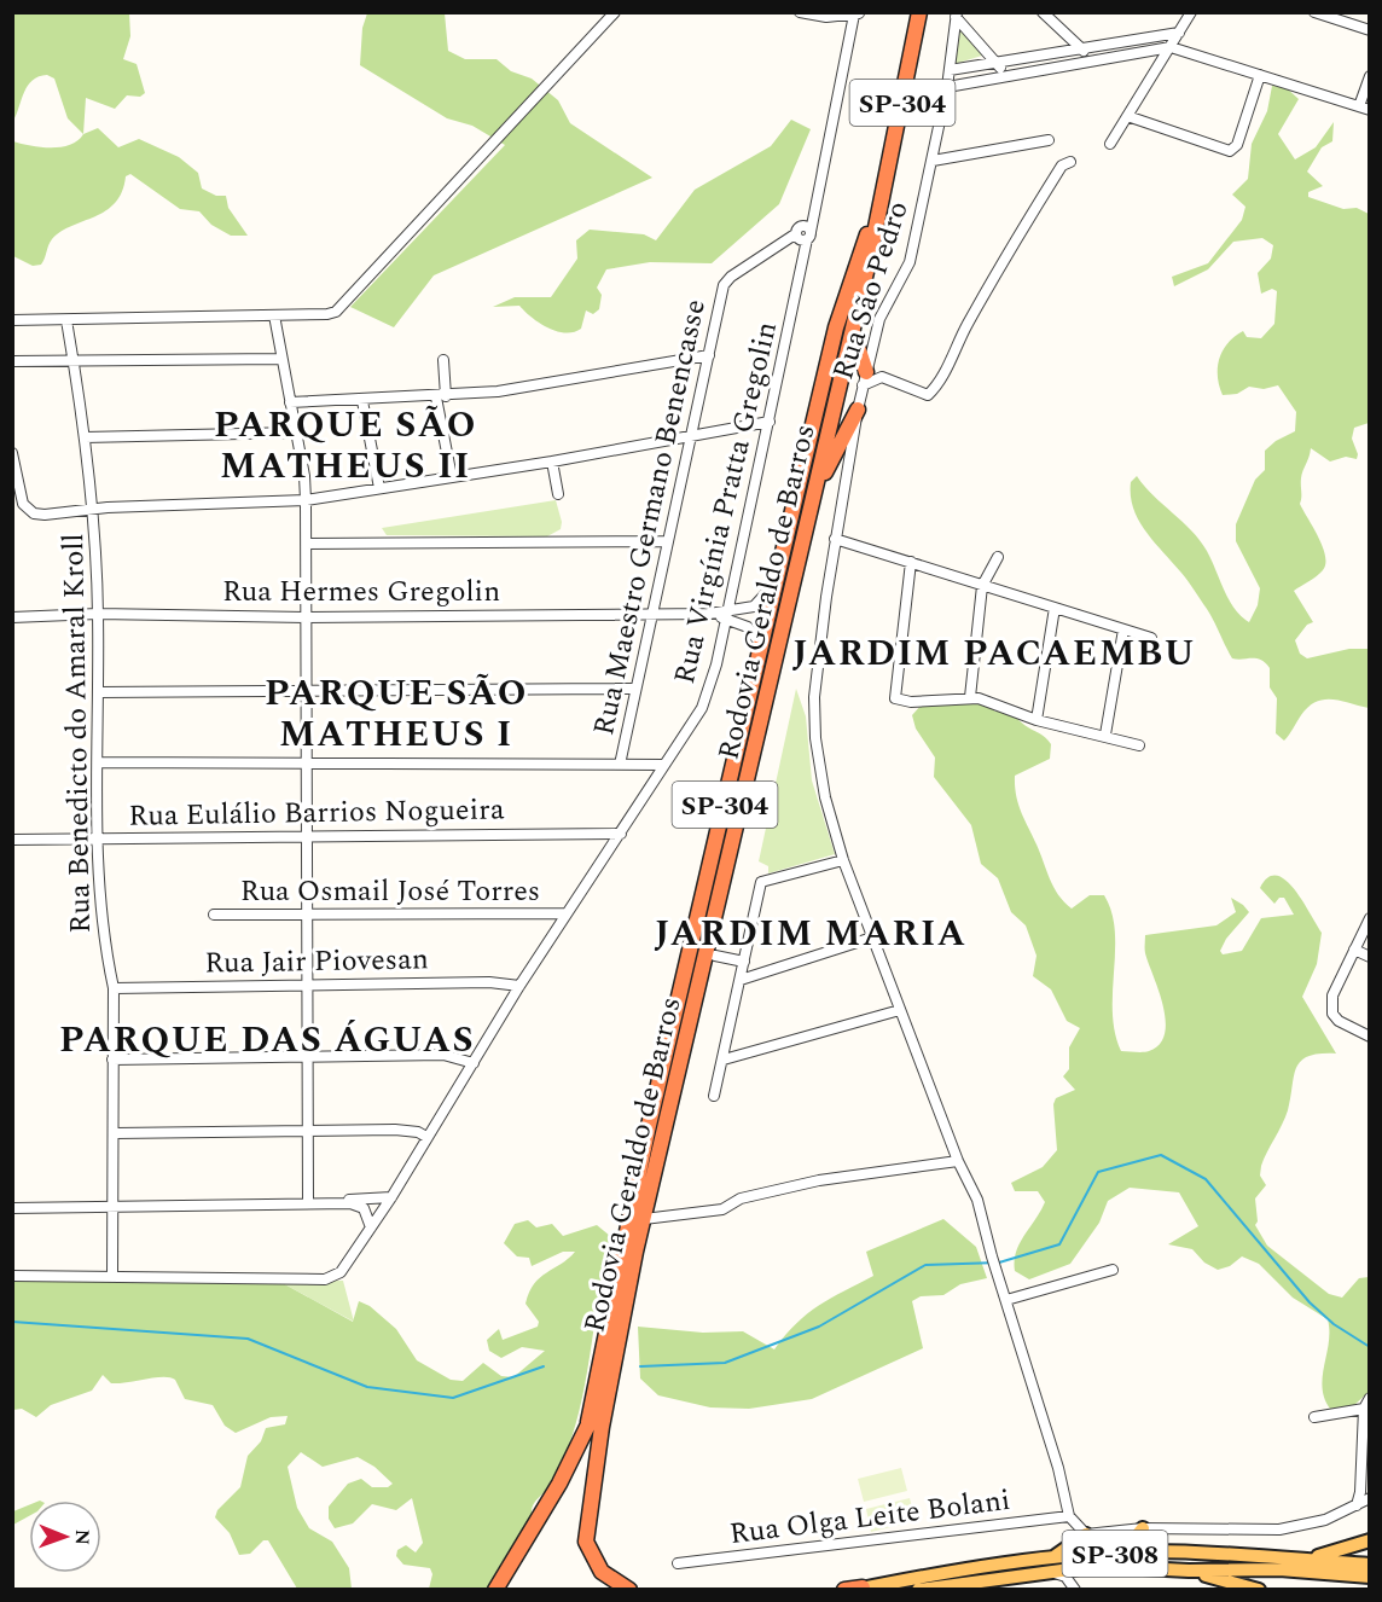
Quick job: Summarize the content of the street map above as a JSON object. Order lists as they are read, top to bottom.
{
  "streets": {
    "highway": ["SP-304", "Rodovia Geraldo de Barros"],
    "main road": ["SP-308"],
    "street": [
      "Rua São Pedro",
      "Rua Virgínia Pratta Gregolin",
      "Rua Maestro Germano Benencasse",
      "Rua Hermes Gregolin",
      "Rua Benedicto do Amaral Kroll",
      "Rua Eulálio Barrios Nogueira",
      "Rua Osmail José Torres",
      "Rua Jair Piovesan",
      "Rua Olga Leite Bolani"
    ]
  },
  "crossings": [
    ["Rua São Pedro", "Rua Olga Leite Bolani"],
    ["Rua Virgínia Pratta Gregolin", "Rua Maestro Germano Benencasse"],
    ["Rua Virgínia Pratta Gregolin", "Rua Hermes Gregolin"],
    ["Rua Virgínia Pratta Gregolin", "Rua Benedicto do Amaral Kroll"],
    ["Rua Virgínia Pratta Gregolin", "Rua Eulálio Barrios Nogueira"],
    ["Rua Virgínia Pratta Gregolin", "Rua Osmail José Torres"],
    ["Rua Virgínia Pratta Gregolin", "Rua Jair Piovesan"],
    ["Rua Maestro Germano Benencasse", "Rua Hermes Gregolin"],
    ["Rua Hermes Gregolin", "Rua Benedicto do Amaral Kroll"],
    ["Rua Benedicto do Amaral Kroll", "Rua Eulálio Barrios Nogueira"],
    ["Rua Benedicto do Amaral Kroll", "Rua Jair Piovesan"]
  ],
  "districts": [
    "PARQUE SÃO MATHEUS II",
    "JARDIM PACAEMBU",
    "PARQUE SÃO MATHEUS I",
    "JARDIM MARIA",
    "PARQUE DAS ÁGUAS"
  ],
  "north": "right"
}
